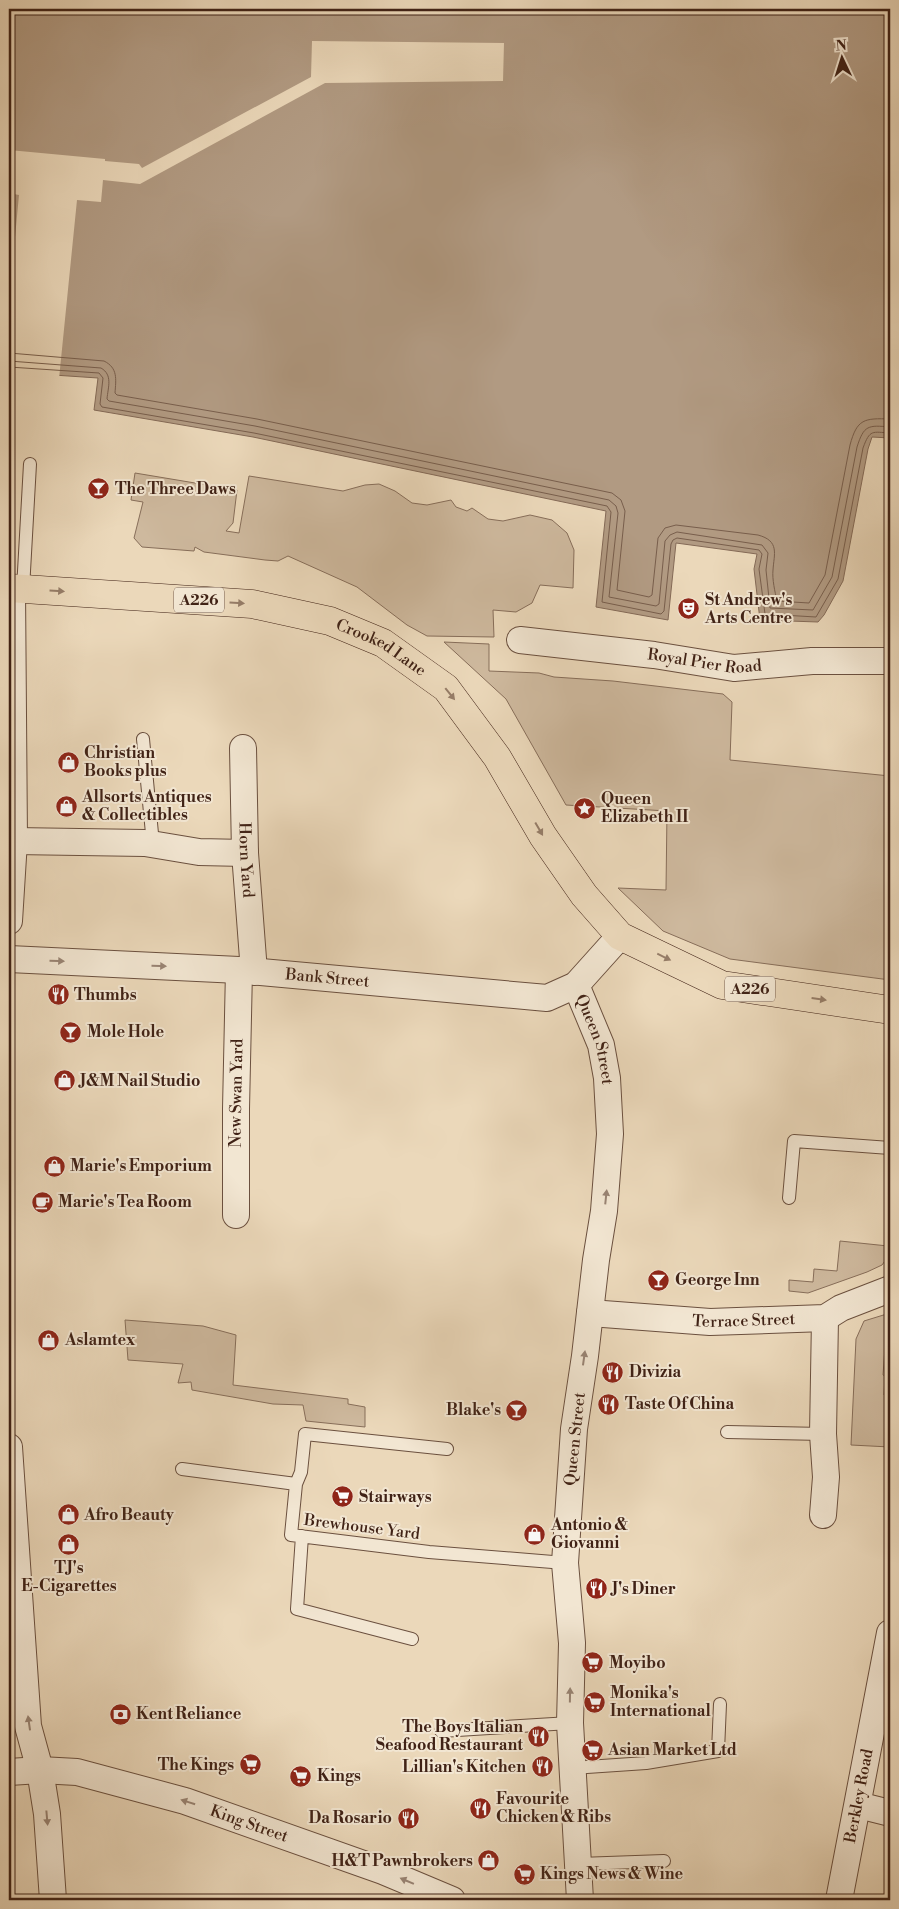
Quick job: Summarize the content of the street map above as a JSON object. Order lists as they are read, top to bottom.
{
  "streets": {
    "main road": ["A226", "Crooked Lane"],
    "street": [
      "Royal Pier Road",
      "Horn Yard",
      "Bank Street",
      "Queen Street",
      "New Swan Yard",
      "Terrace Street",
      "Berkley Road",
      "King Street"
    ],
    "lane": ["Brewhouse Yard"]
  },
  "crossings": [
    ["A226", "Crooked Lane"],
    ["A226", "Bank Street"],
    ["Crooked Lane", "Bank Street"],
    ["Horn Yard", "Bank Street"],
    ["Horn Yard", "New Swan Yard"],
    ["Bank Street", "Queen Street"],
    ["Bank Street", "New Swan Yard"],
    ["Queen Street", "Terrace Street"],
    ["Queen Street", "Brewhouse Yard"]
  ],
  "one_way": ["Crooked Lane", "Queen Street", "King Street"],
  "places": {
    "bar": [
      "The Three Daws",
      "Mole Hole",
      "George Inn",
      "Blake's"
    ],
    "theatre": ["St Andrew's Arts Centre"],
    "shop": [
      "Christian Books plus",
      "Allsorts Antiques & Collectibles",
      "J&M Nail Studio",
      "Marie's Emporium",
      "Aslamtex",
      "Afro Beauty",
      "Antonio & Giovanni",
      "TJ's E-Cigarettes",
      "H&T Pawnbrokers"
    ],
    "place": ["Queen Elizabeth II"],
    "restaurant": [
      "Thumbs",
      "Divizia",
      "Taste Of China",
      "J's Diner",
      "The Boys Italian Seafood Restaurant",
      "Lillian's Kitchen",
      "Favourite Chicken & Ribs",
      "Da Rosario"
    ],
    "cafe": ["Marie's Tea Room"],
    "supermarket": [
      "Stairways",
      "Moyibo",
      "Monika's International",
      "Asian Market Ltd",
      "The Kings",
      "Kings",
      "Kings News & Wine"
    ],
    "bank": ["Kent Reliance"]
  },
  "north": "top"
}
